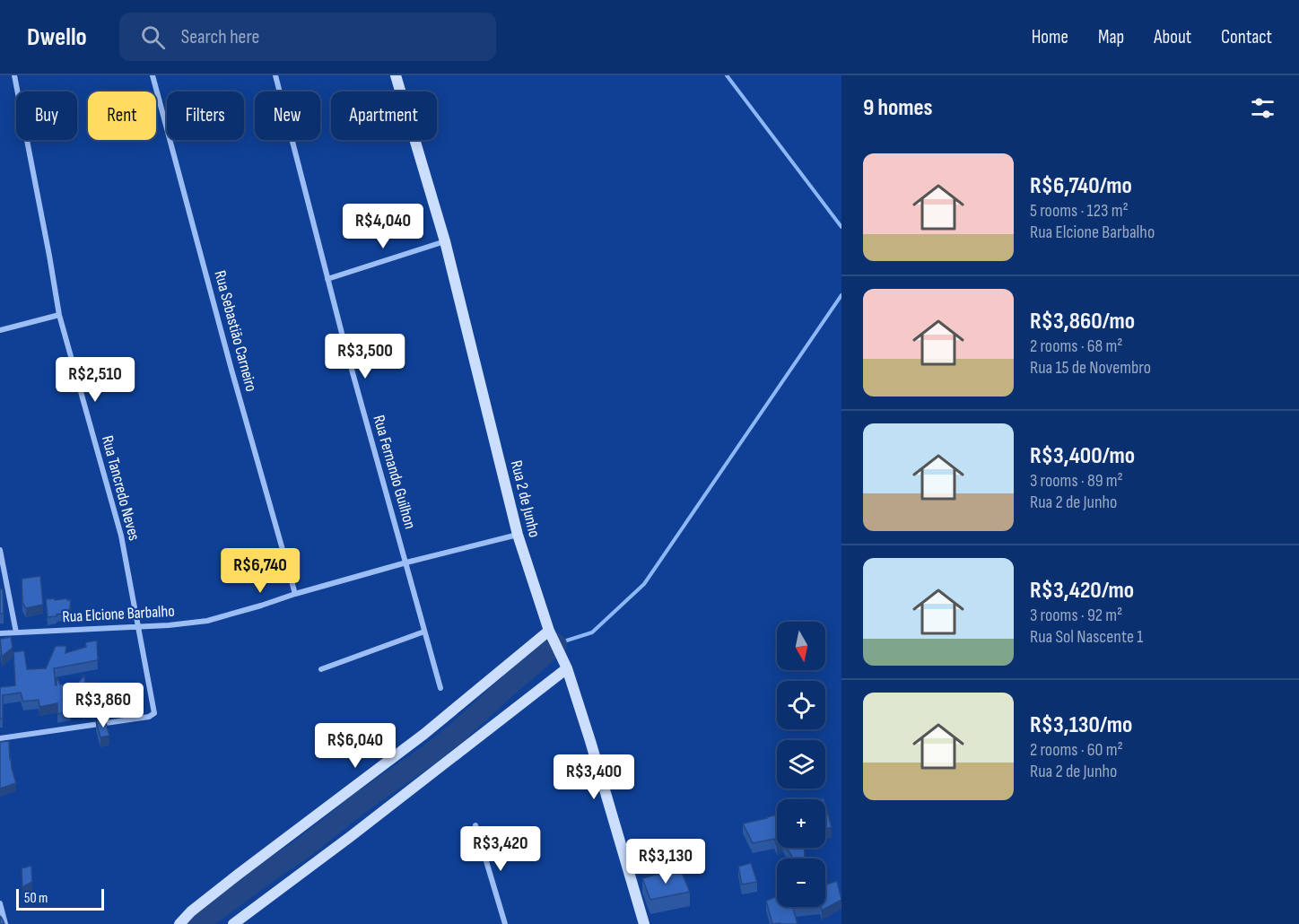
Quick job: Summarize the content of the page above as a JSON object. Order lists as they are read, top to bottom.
{
  "streets": {
    "street": [
      "Rua Sebastião Carneiro",
      "Rua Fernando Guilhon",
      "Rua Tancredo Neves",
      "Rua 2 de Junho",
      "Rua Elcione Barbalho"
    ]
  },
  "crossings": [
    ["Rua Sebastião Carneiro", "Rua Elcione Barbalho"],
    ["Rua Fernando Guilhon", "Rua Elcione Barbalho"],
    ["Rua Tancredo Neves", "Rua Elcione Barbalho"],
    ["Rua 2 de Junho", "Rua Elcione Barbalho"]
  ],
  "scale_bar": "50 m",
  "north": "bottom",
  "page": {
    "header": "Dwello",
    "search": "Search here",
    "nav": [
      "Home",
      "Map",
      "About",
      "Contact"
    ],
    "heading": "9 homes",
    "chip": [
      "Buy",
      "Rent",
      "Filters",
      "New",
      "Apartment"
    ],
    "list": [
      {
        "name": "R$6,740/mo",
        "note": "5 rooms · 123 m² · Rua Elcione Barbalho"
      },
      {
        "name": "R$3,860/mo",
        "note": "2 rooms · 68 m² · Rua 15 de Novembro"
      },
      {
        "name": "R$3,400/mo",
        "note": "3 rooms · 89 m² · Rua 2 de Junho"
      },
      {
        "name": "R$3,420/mo",
        "note": "3 rooms · 92 m² · Rua Sol Nascente 1"
      },
      {
        "name": "R$3,130/mo",
        "note": "2 rooms · 60 m² · Rua 2 de Junho"
      }
    ],
    "price": [
      "R$4,040",
      "R$3,500",
      "R$2,510",
      "R$6,740",
      "R$3,860",
      "R$6,040",
      "R$3,400",
      "R$3,420",
      "R$3,130"
    ],
    "map_buttons": ["+", "−"],
    "scale": "50 m"
  }
}
